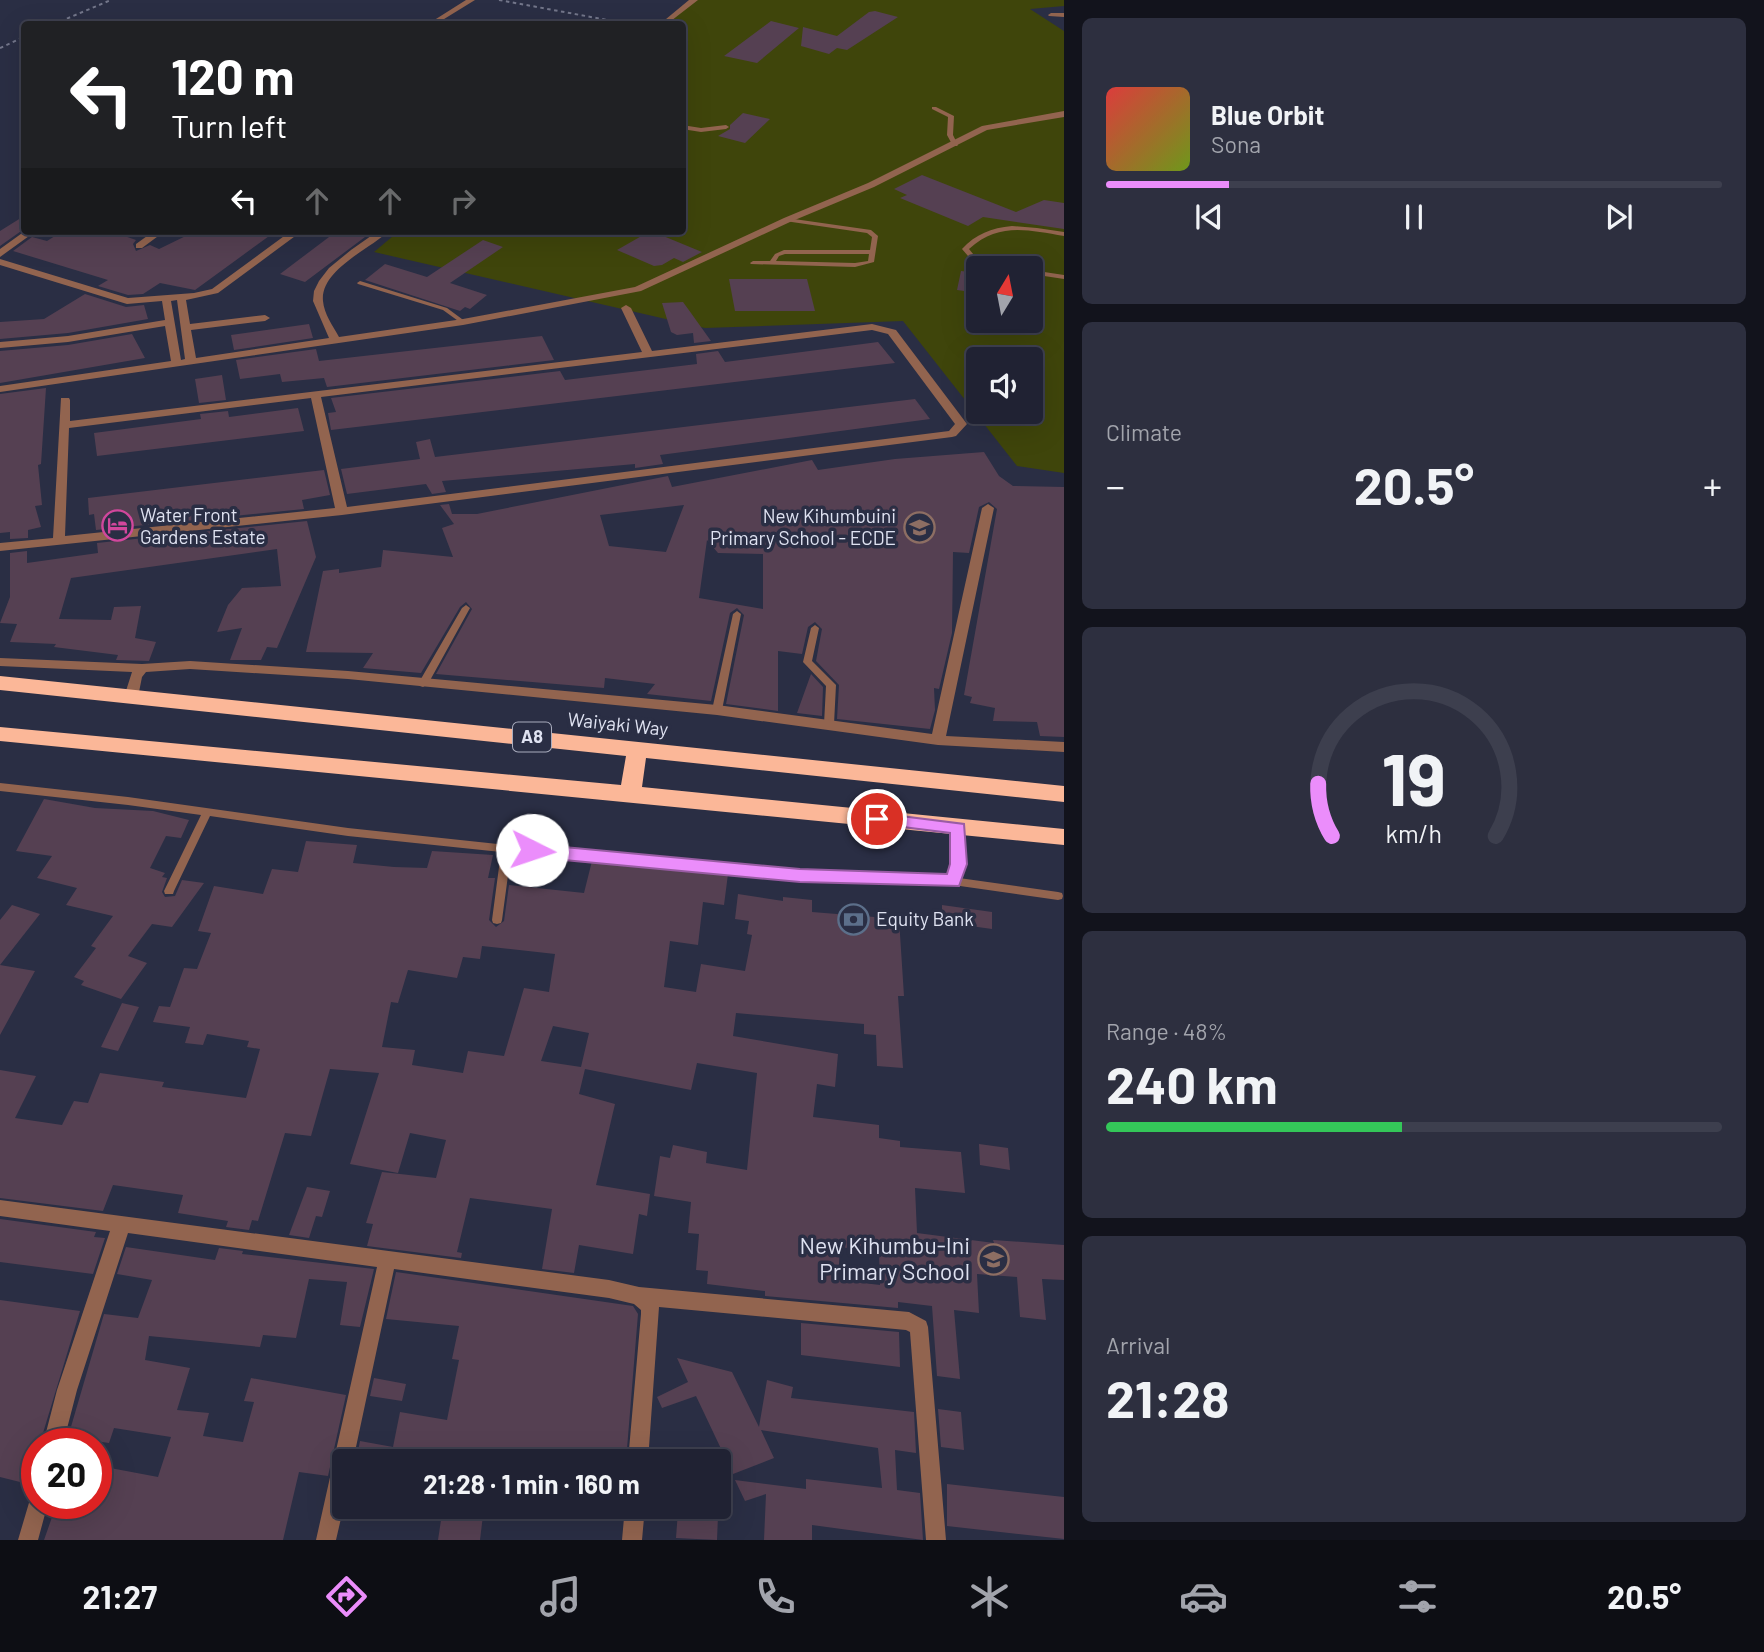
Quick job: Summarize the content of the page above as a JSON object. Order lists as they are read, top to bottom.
{
  "streets": {
    "highway": ["Waiyaki Way", "A8"]
  },
  "places": {
    "hotel": ["Water Front Gardens Estate"],
    "school or university": ["New Kihumbuini Primary School - ECDE", "New Kihumbu-Ini Primary School"],
    "bank": ["Equity Bank"]
  },
  "north": "top",
  "page": {
    "turn": ["120 m", "Turn left"],
    "song": ["Blue Orbit", "Sona"],
    "tile": [
      "Climate",
      ["Range · 48%", "240 km"],
      ["Arrival", "21:28"]
    ],
    "heat": ["−", "20.5°", "+"],
    "limit": "20",
    "trip": "21:28 · 1 min · 160 m",
    "tabs": ["21:27", "20.5°"],
    "gauge": ["19", "km/h"]
  }
}
